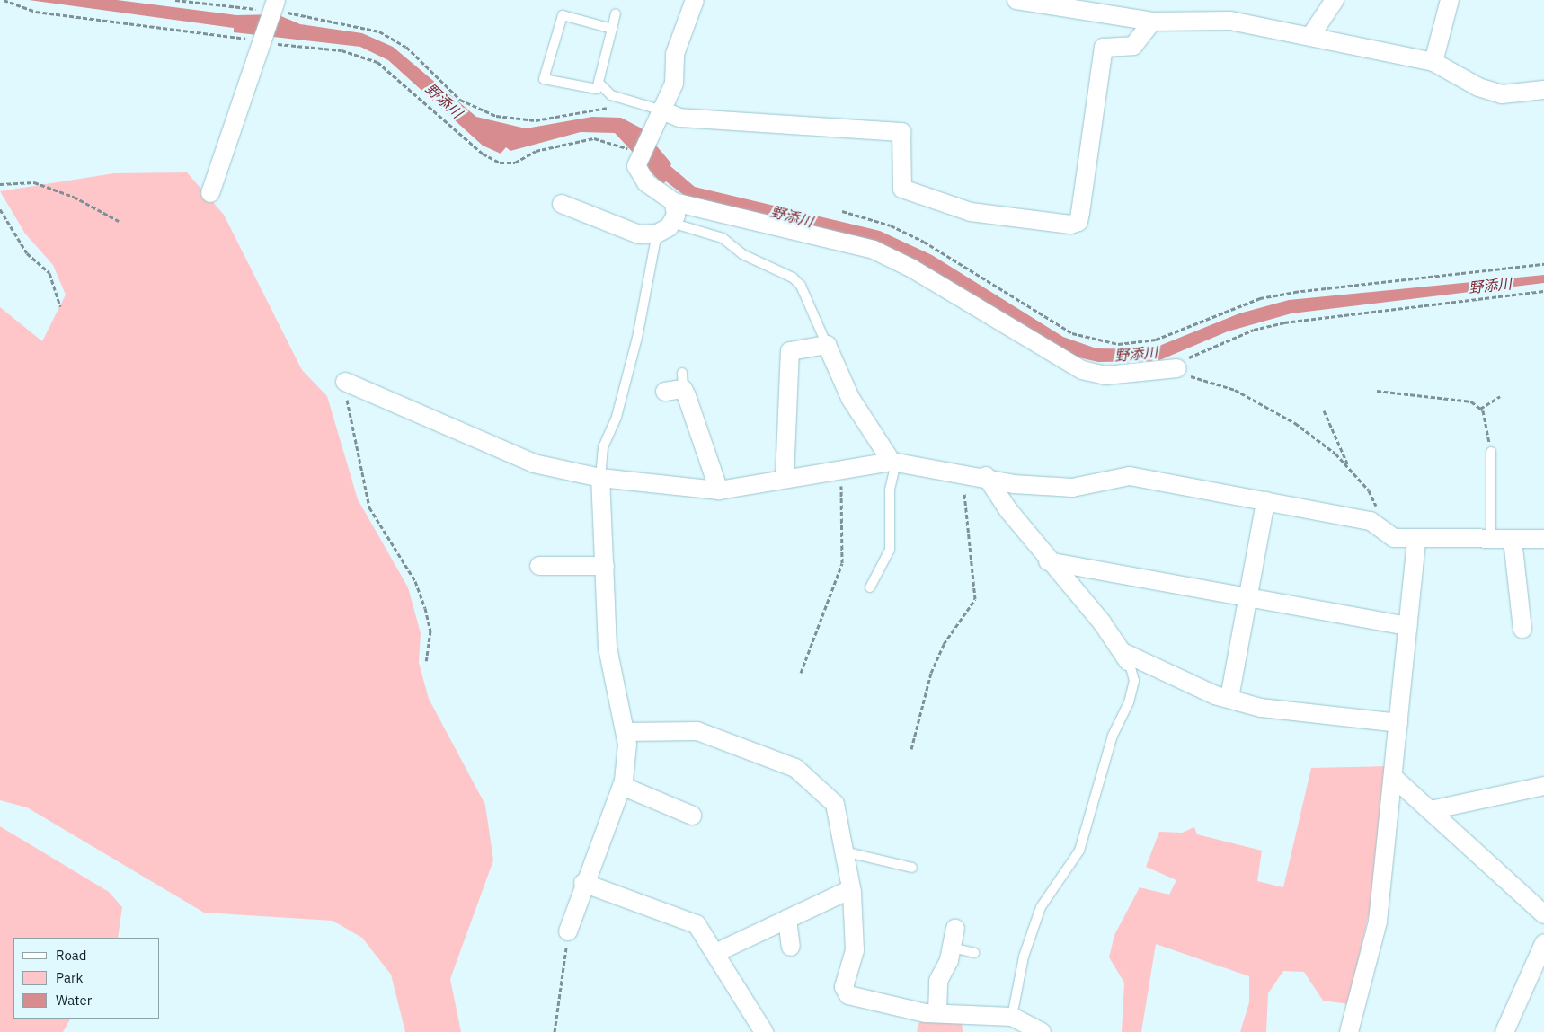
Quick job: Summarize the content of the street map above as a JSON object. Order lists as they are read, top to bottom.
{
  "water": ["野添川"],
  "legend": ["Road", "Park", "Water"]
}
